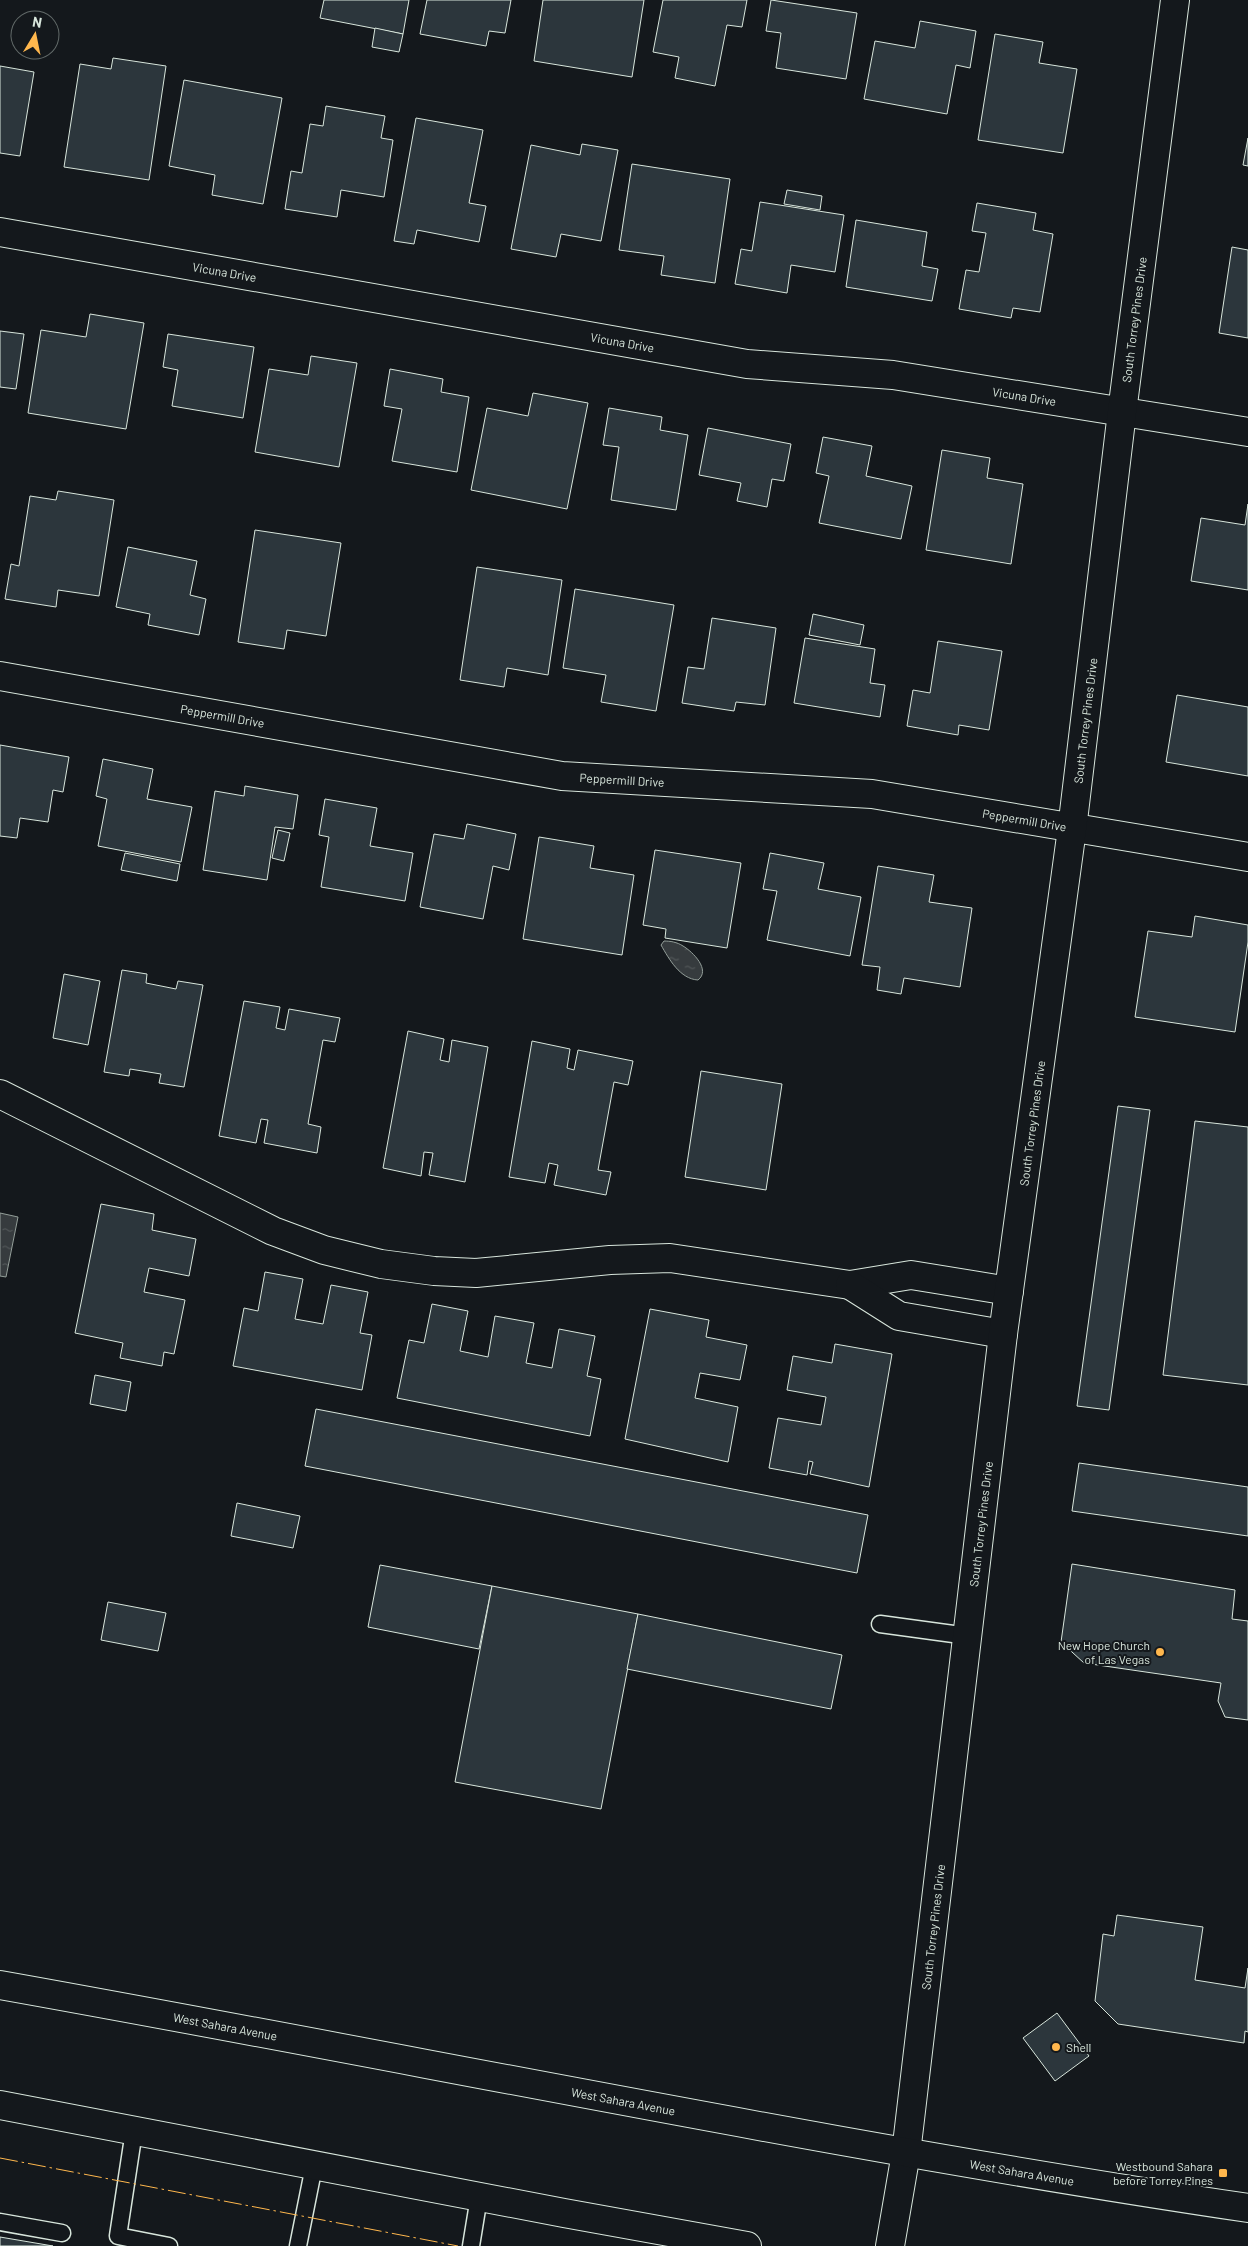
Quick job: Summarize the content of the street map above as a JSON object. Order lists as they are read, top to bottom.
{
  "streets": {
    "main road": [
      "Vicuna Drive",
      "South Torrey Pines Drive",
      "Peppermill Drive",
      "West Sahara Avenue"
    ]
  },
  "crossings": [
    ["Vicuna Drive", "South Torrey Pines Drive"],
    ["South Torrey Pines Drive", "Peppermill Drive"],
    ["South Torrey Pines Drive", "West Sahara Avenue"]
  ],
  "places": {
    "other": ["New Hope Church of Las Vegas", "Shell"],
    "transit": ["Westbound Sahara before Torrey Pines"]
  },
  "north": "top"
}
